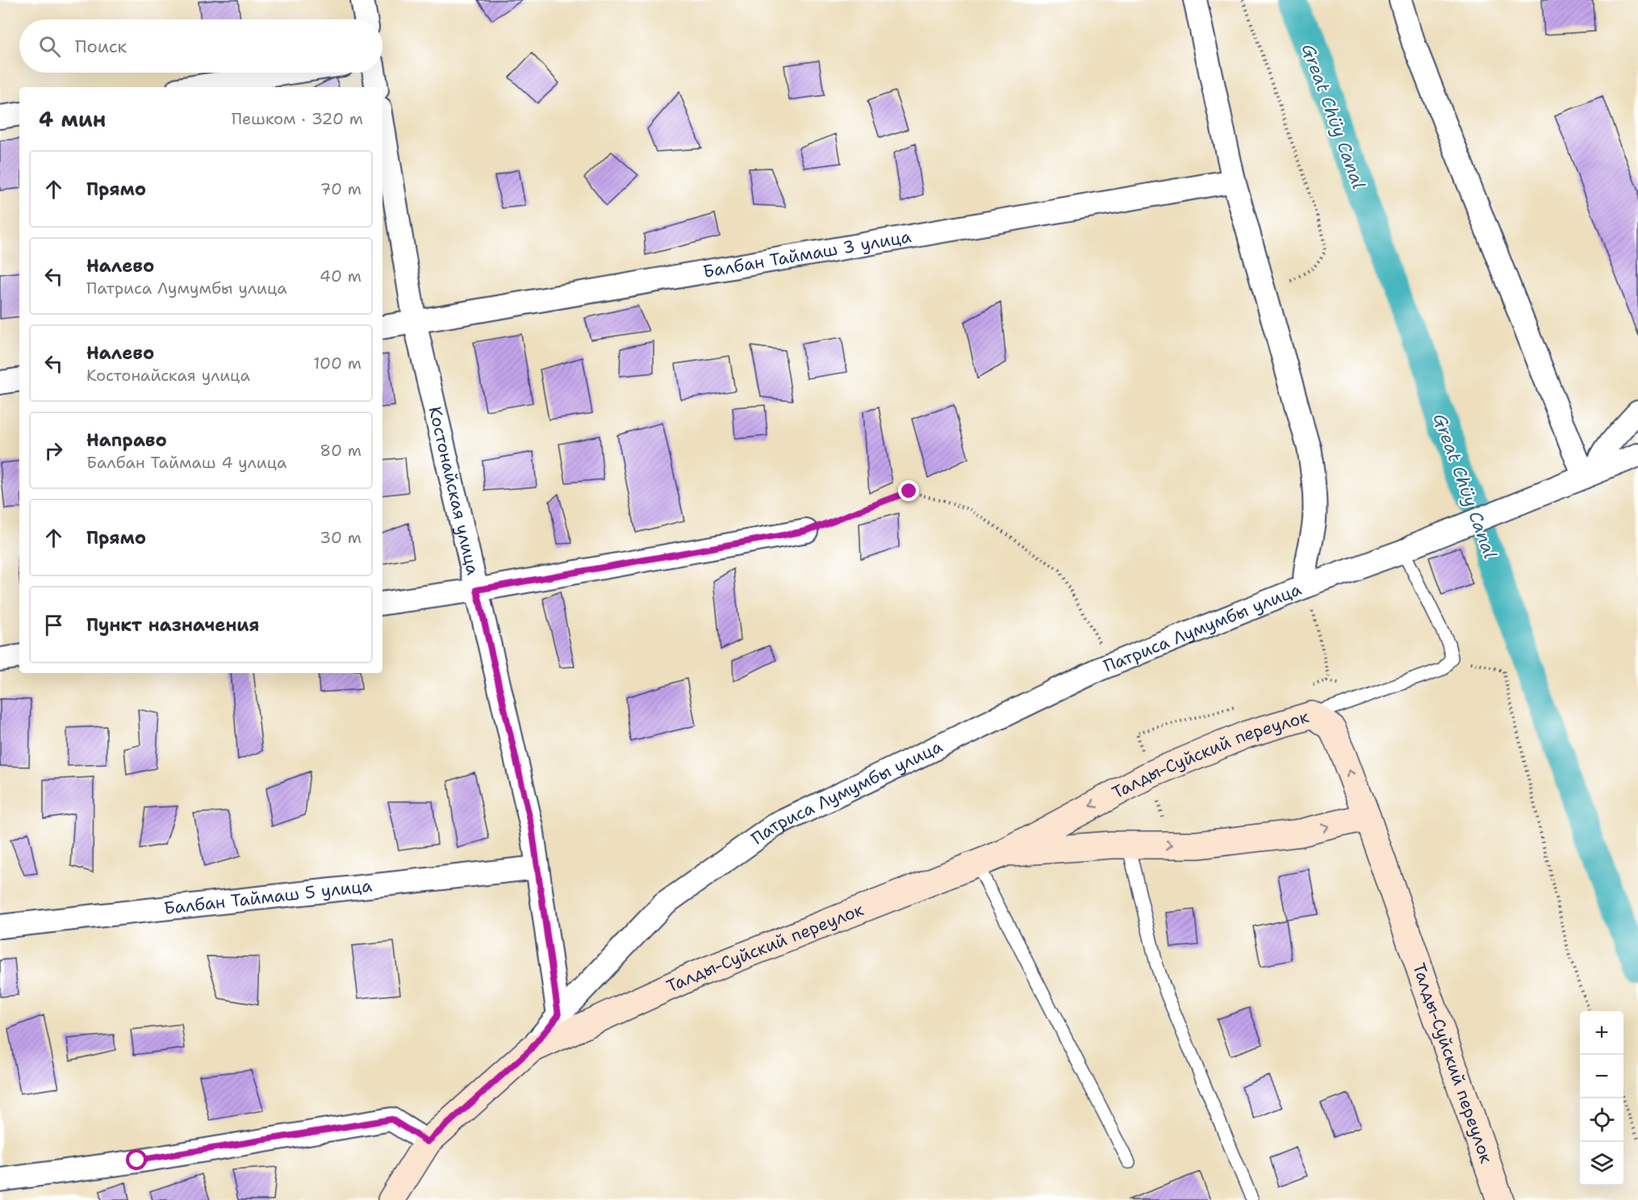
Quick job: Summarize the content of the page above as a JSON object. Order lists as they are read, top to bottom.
{
  "streets": {
    "street": [
      "Балбан Таймаш 3 улица",
      "Костонайская улица",
      "Патриса Лумумбы улица",
      "Талды-Суйский переулок",
      "Балбан Таймаш 5 улица"
    ]
  },
  "crossings": [
    ["Балбан Таймаш 3 улица", "Костонайская улица"],
    ["Костонайская улица", "Патриса Лумумбы улица"],
    ["Костонайская улица", "Балбан Таймаш 5 улица"],
    ["Патриса Лумумбы улица", "Талды-Суйский переулок"]
  ],
  "water": ["Great Chüy Canal"],
  "page": {
    "search": "Поиск",
    "heading": ["4 мин", "Пешком · 320 m"],
    "list": [
      ["Прямо", "70 m"],
      ["Налево", "Патриса Лумумбы улица", "40 m"],
      ["Налево", "Костонайская улица", "100 m"],
      ["Направо", "Балбан Таймаш 4 улица", "80 m"],
      ["Прямо", "30 m"],
      "Пункт назначения"
    ],
    "map_buttons": ["+", "−"]
  }
}
